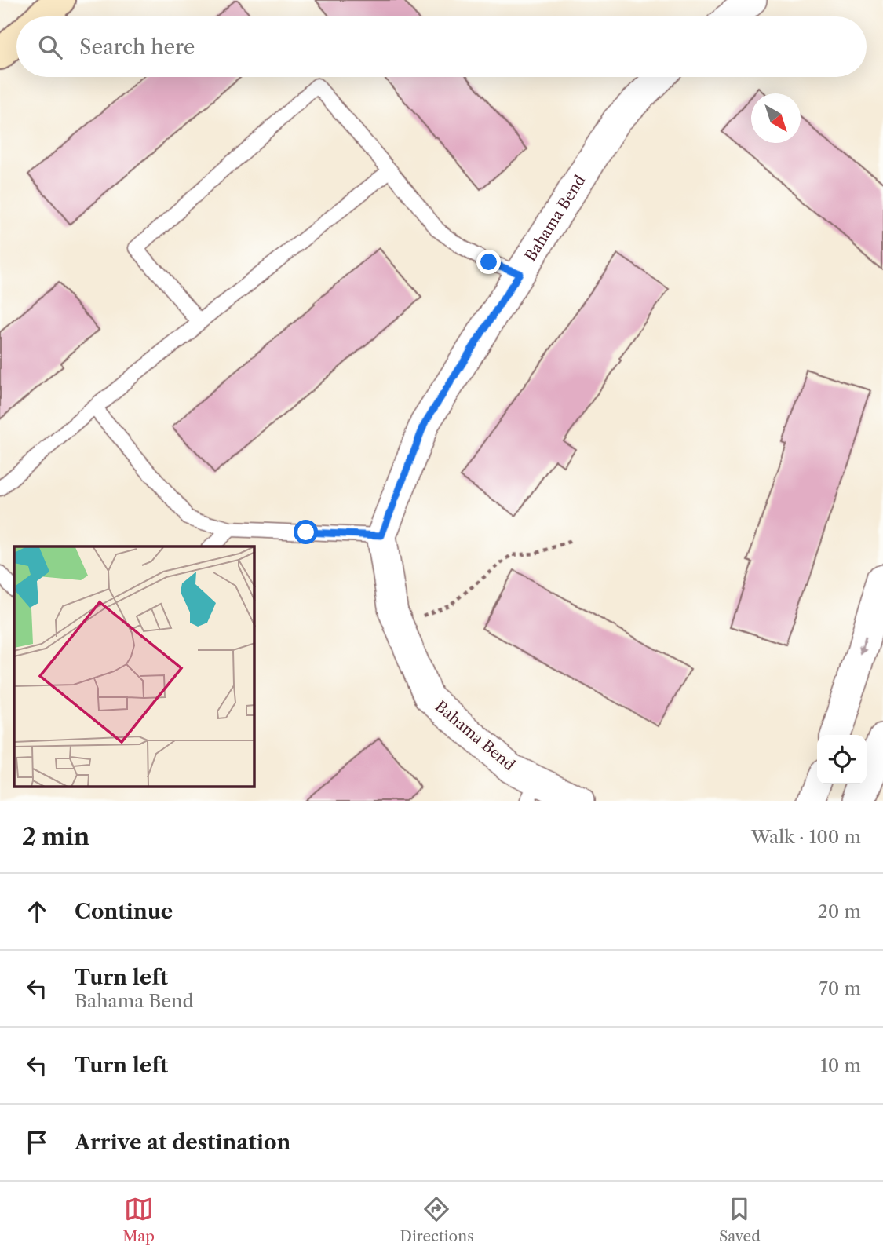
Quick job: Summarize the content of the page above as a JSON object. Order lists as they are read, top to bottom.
{
  "streets": {
    "street": ["Bahama Bend"]
  },
  "north": "bottom right",
  "page": {
    "search": "Search here",
    "heading": ["2 min", "Walk · 100 m"],
    "list": [
      ["Continue", "20 m"],
      ["Turn left", "Bahama Bend", "70 m"],
      ["Turn left", "10 m"],
      "Arrive at destination"
    ],
    "nav": ["Map", "Directions", "Saved"]
  }
}
